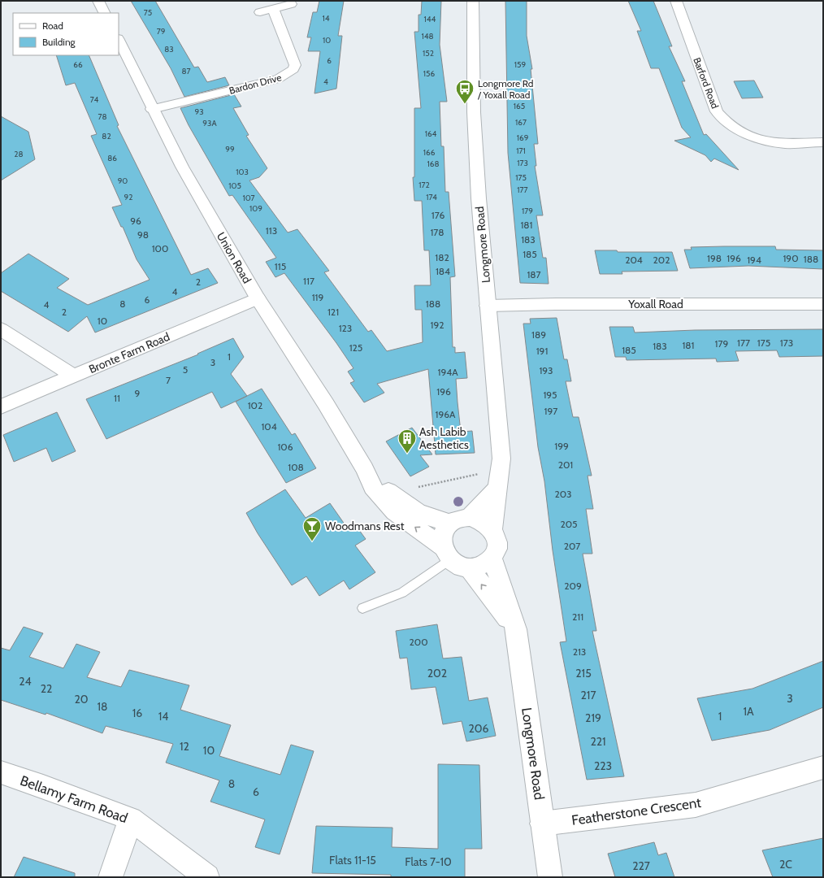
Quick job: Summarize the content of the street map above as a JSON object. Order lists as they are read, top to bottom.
{
  "streets": {
    "street": [
      "Barford Road",
      "Bardon Drive",
      "Longmore Road",
      "Union Road",
      "Yoxall Road",
      "Bronte Farm Road",
      "Bellamy Farm Road",
      "Featherstone Crescent"
    ]
  },
  "crossings": [
    ["Bardon Drive", "Union Road"],
    ["Longmore Road", "Union Road"],
    ["Longmore Road", "Yoxall Road"],
    ["Longmore Road", "Featherstone Crescent"],
    ["Union Road", "Bronte Farm Road"]
  ],
  "places": {
    "bus stop": ["Longmore Rd / Yoxall Road"],
    "building": ["Ash Labib Aesthetics"],
    "bar": ["Woodmans Rest"]
  },
  "house_numbers": [
    "75",
    "14",
    "144",
    "79",
    "148",
    "10",
    "83",
    "152",
    "6",
    "66",
    "159",
    "87",
    "156",
    "4",
    "74",
    "165",
    "93",
    "78",
    "167",
    "93A",
    "164",
    "82",
    "169",
    "99",
    "171",
    "166",
    "28",
    "86",
    "173",
    "168",
    "103",
    "175",
    "90",
    "172",
    "105",
    "177",
    "92",
    "174",
    "107",
    "109",
    "179",
    "176",
    "96",
    "181",
    "113",
    "178",
    "98",
    "183",
    "100",
    "185",
    "182",
    "198",
    "196",
    "190",
    "188",
    "204",
    "202",
    "194",
    "115",
    "184",
    "187",
    "117",
    "2",
    "4",
    "119",
    "6",
    "8",
    "188",
    "4",
    "2",
    "121",
    "10",
    "192",
    "123",
    "189",
    "177",
    "175",
    "173",
    "179",
    "181",
    "183",
    "125",
    "185",
    "191",
    "1",
    "3",
    "5",
    "193",
    "194A",
    "7",
    "196",
    "9",
    "195",
    "11",
    "102",
    "197",
    "196A",
    "104",
    "199",
    "106",
    "201",
    "108",
    "203",
    "205",
    "207",
    "209",
    "211",
    "200",
    "213",
    "202",
    "215",
    "24",
    "22",
    "217",
    "3",
    "20",
    "18",
    "1A",
    "16",
    "14",
    "1",
    "219",
    "206",
    "221",
    "12",
    "10",
    "223",
    "8",
    "6",
    "Flats 11-15",
    "Flats 7-10",
    "2C",
    "227"
  ],
  "legend": ["Road", "Building"]
}
